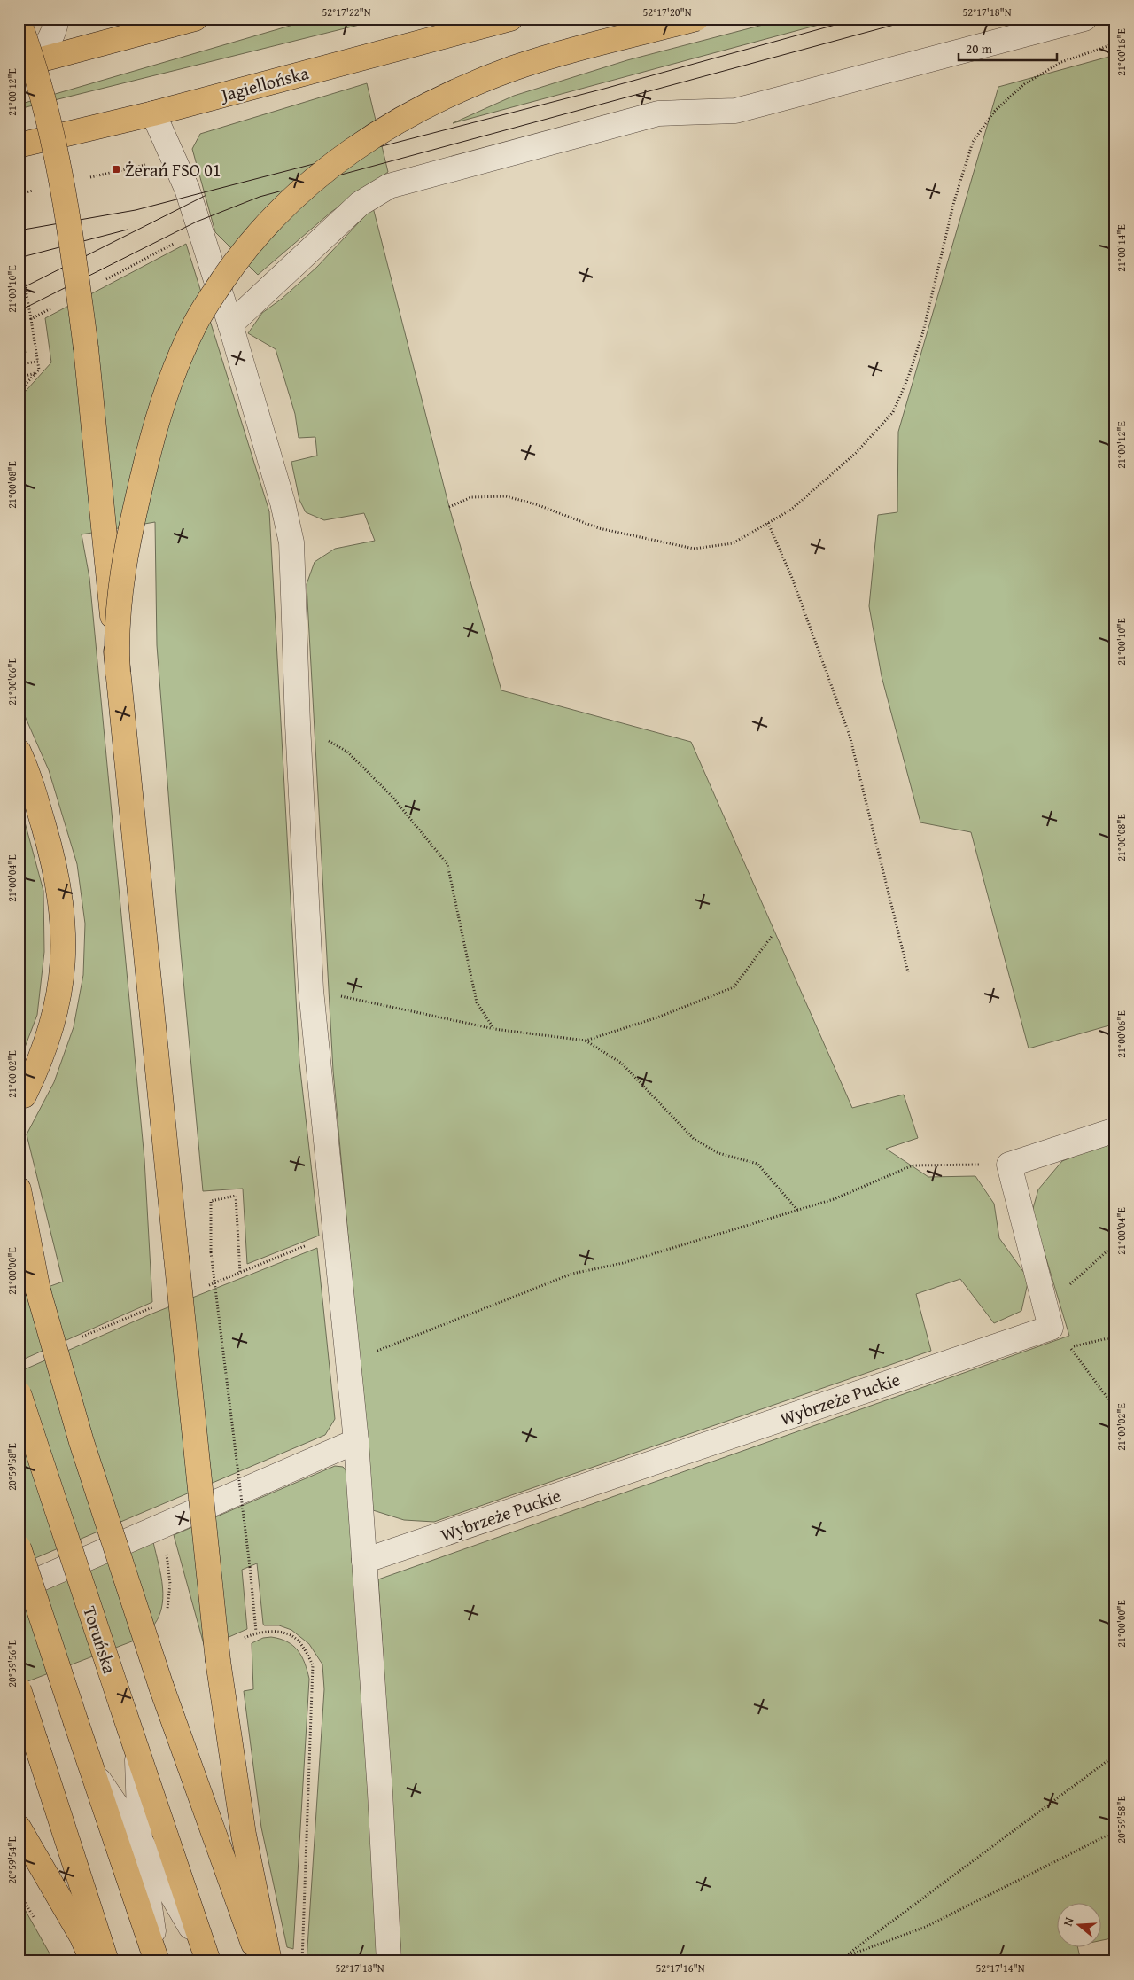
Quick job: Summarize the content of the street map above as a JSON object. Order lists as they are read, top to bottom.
{
  "streets": {
    "main road": ["Jagiellońska", "Toruńska"],
    "lane": ["Wybrzeże Puckie"]
  },
  "places": {
    "transit": ["Żerań FSO 01"]
  },
  "scale_bar": "20 m",
  "north": "left",
  "coordinates": [
    "52°17'22\"N",
    "52°17'20\"N",
    "52°17'18\"N",
    "21°00'16\"E",
    "21°00'12\"E",
    "21°00'14\"E",
    "21°00'10\"E",
    "21°00'08\"E",
    "21°00'06\"E",
    "21°00'04\"E",
    "21°00'02\"E",
    "21°00'00\"E",
    "20°59'58\"E",
    "20°59'56\"E",
    "20°59'54\"E",
    "52°17'16\"N",
    "52°17'14\"N"
  ]
}
